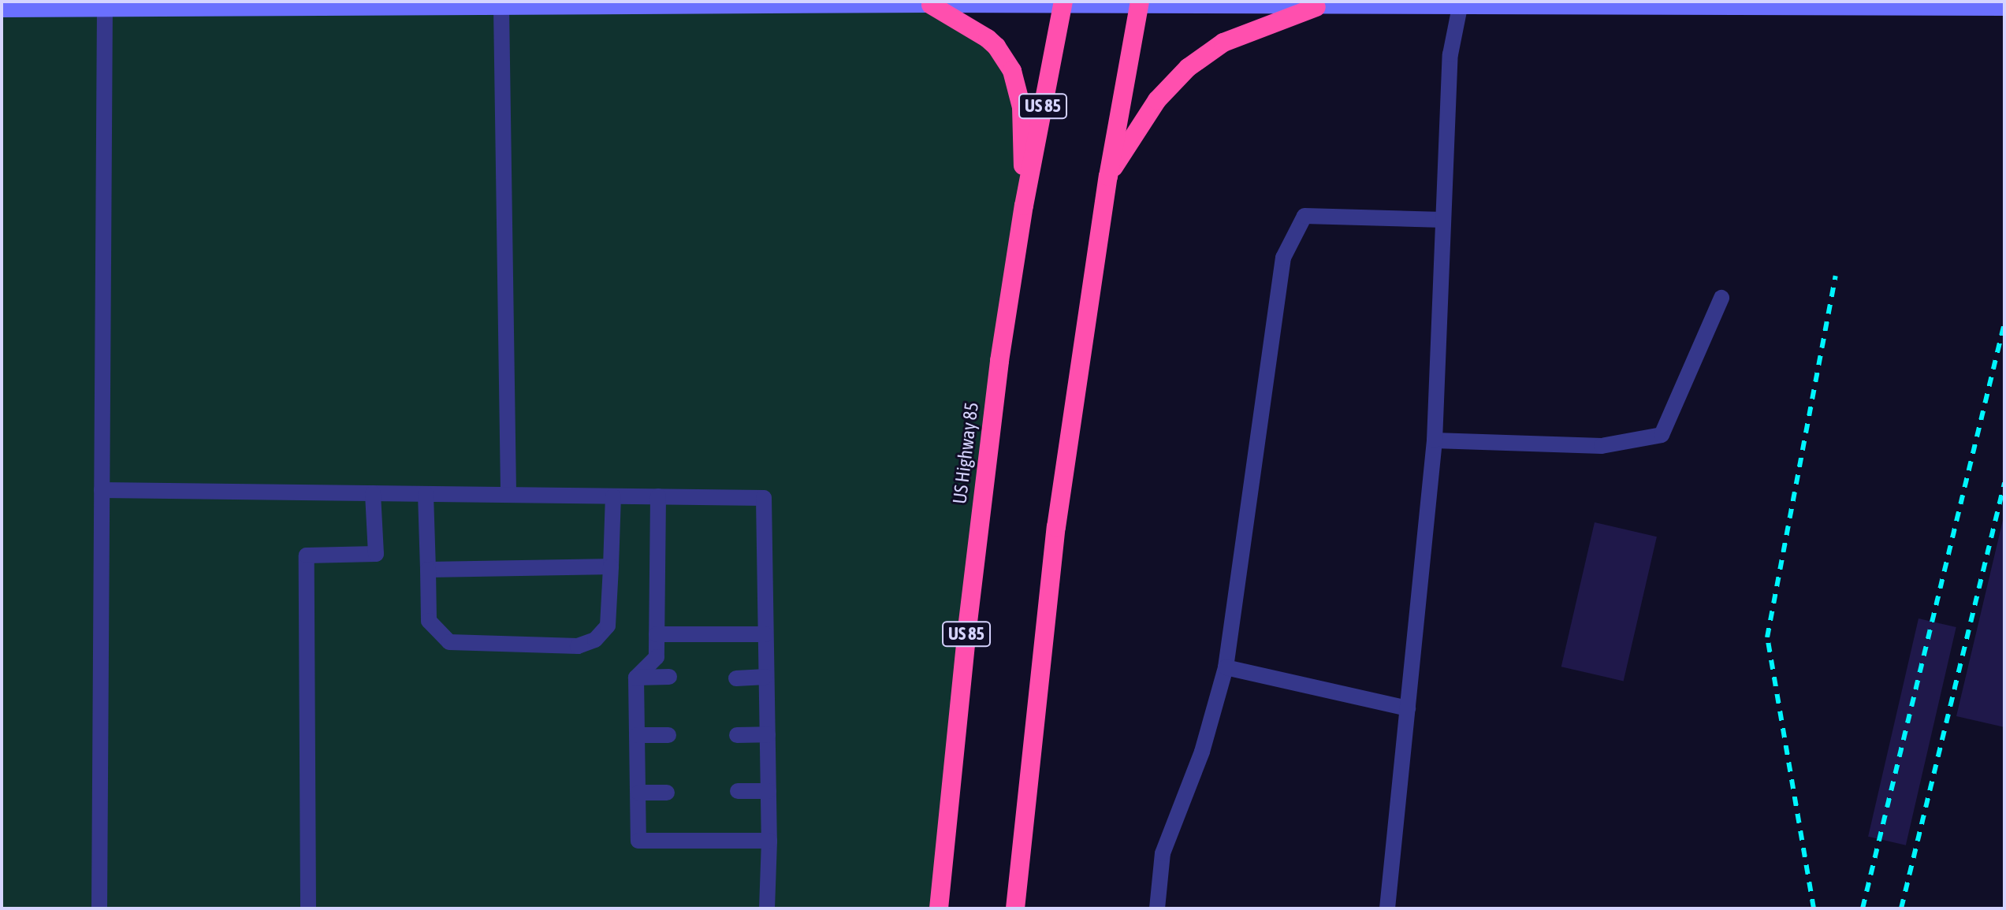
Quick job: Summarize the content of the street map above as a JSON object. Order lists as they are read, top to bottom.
{
  "streets": {
    "highway": ["US 85", "US Highway 85"]
  }
}
